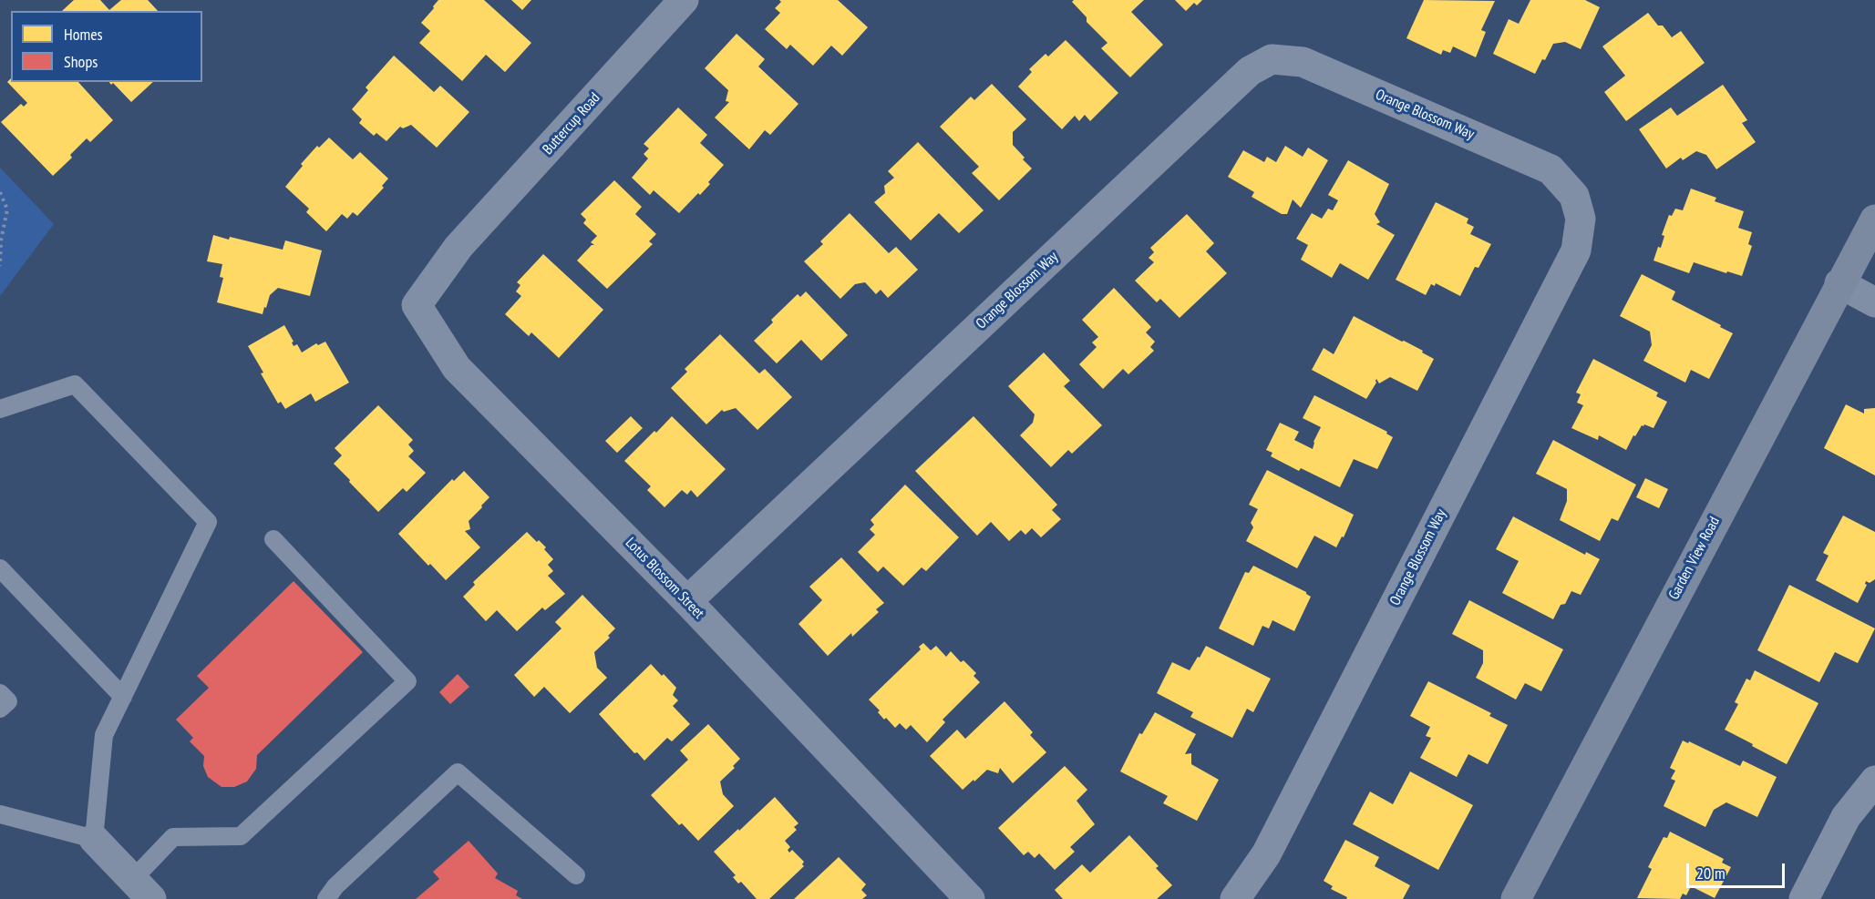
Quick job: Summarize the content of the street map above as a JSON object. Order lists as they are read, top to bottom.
{
  "streets": {
    "main road": ["Garden View Road"],
    "street": ["Orange Blossom Way", "Buttercup Road", "Lotus Blossom Street"]
  },
  "crossings": [
    ["Orange Blossom Way", "Lotus Blossom Street"],
    ["Buttercup Road", "Lotus Blossom Street"]
  ],
  "legend": ["Homes", "Shops"],
  "scale_bar": "20 m"
}
